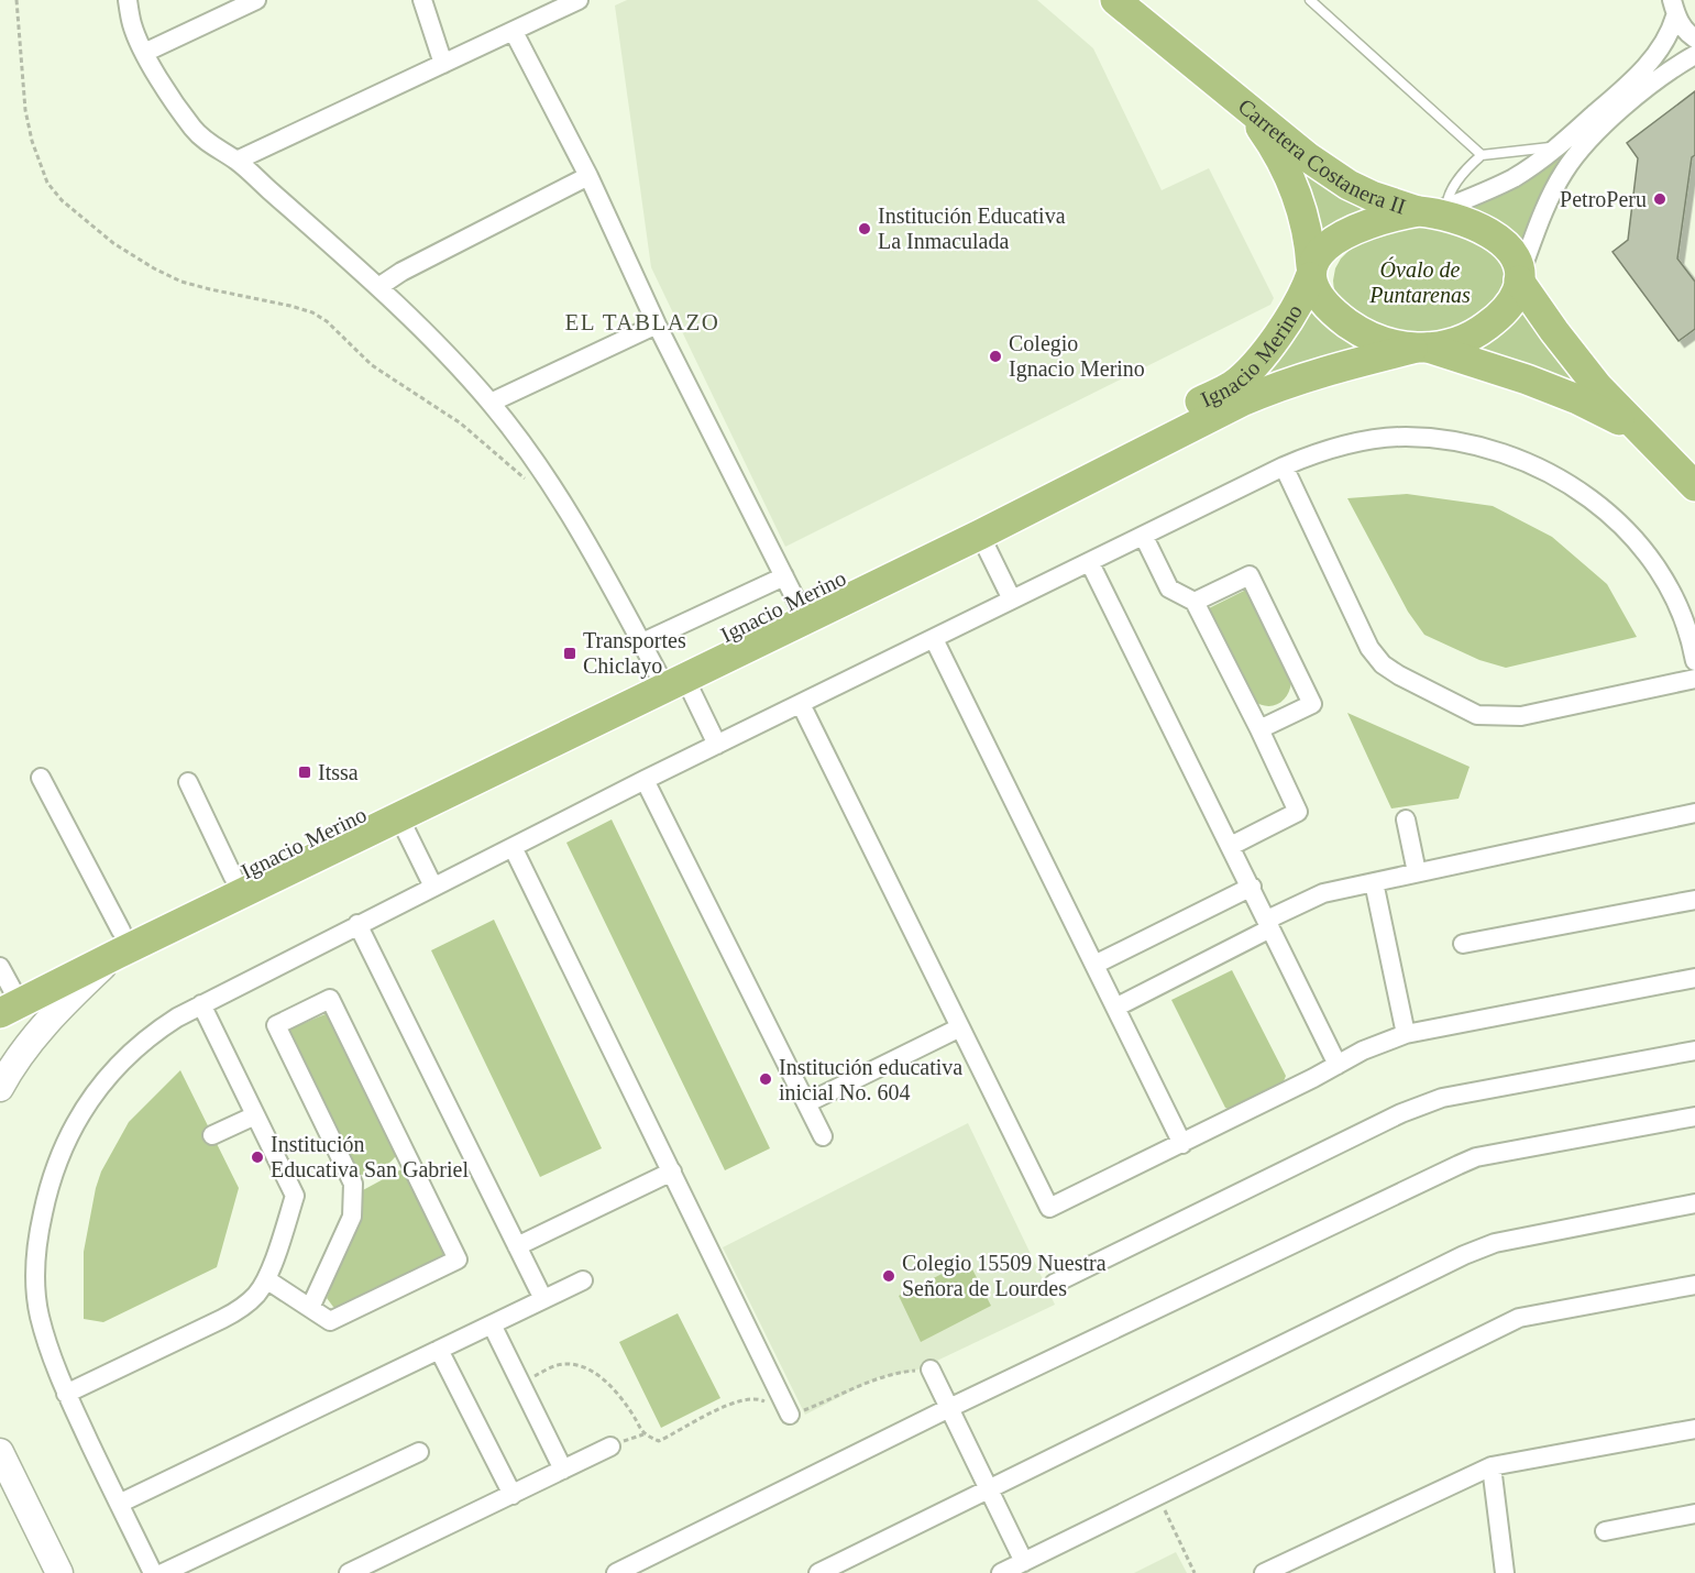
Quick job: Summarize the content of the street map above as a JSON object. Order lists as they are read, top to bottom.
{
  "streets": {
    "main road": ["Carretera Costanera II", "Ignacio Merino"]
  },
  "crossings": [
    ["Carretera Costanera II", "Ignacio Merino"]
  ],
  "districts": ["EL TABLAZO"],
  "parks": ["Óvalo de Puntarenas"],
  "places": {
    "other": [
      "PetroPeru",
      "Institución Educativa La Inmaculada",
      "Colegio Ignacio Merino",
      "Institución educativa inicial No. 604",
      "Institución Educativa San Gabriel",
      "Colegio 15509 Nuestra Señora de Lourdes"
    ],
    "transit": ["Transportes Chiclayo", "Itssa"]
  }
}
